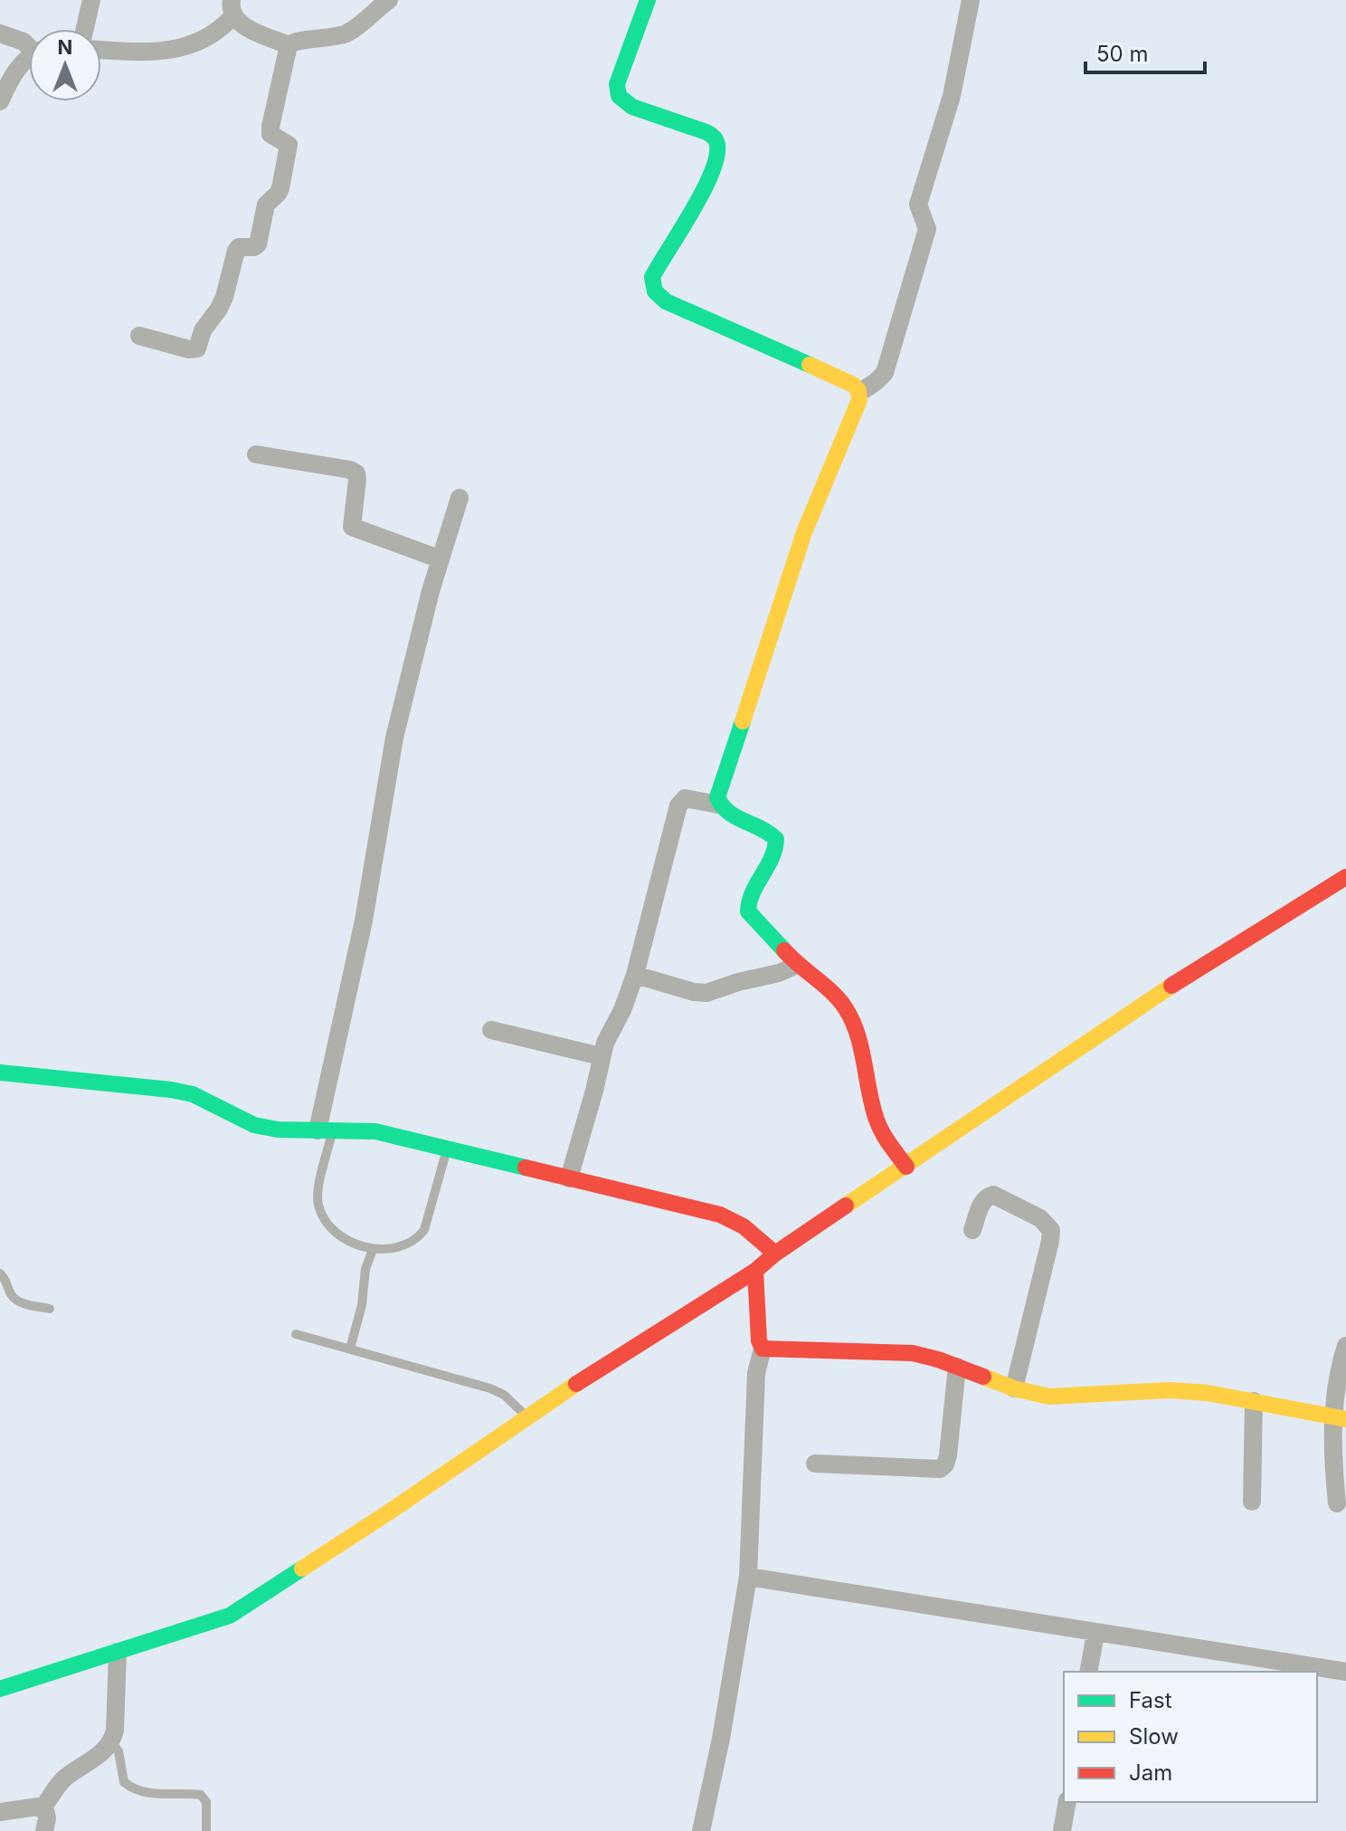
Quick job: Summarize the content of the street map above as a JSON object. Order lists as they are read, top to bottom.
{
  "legend": ["Fast", "Slow", "Jam"],
  "scale_bar": "50 m",
  "north": "top"
}
